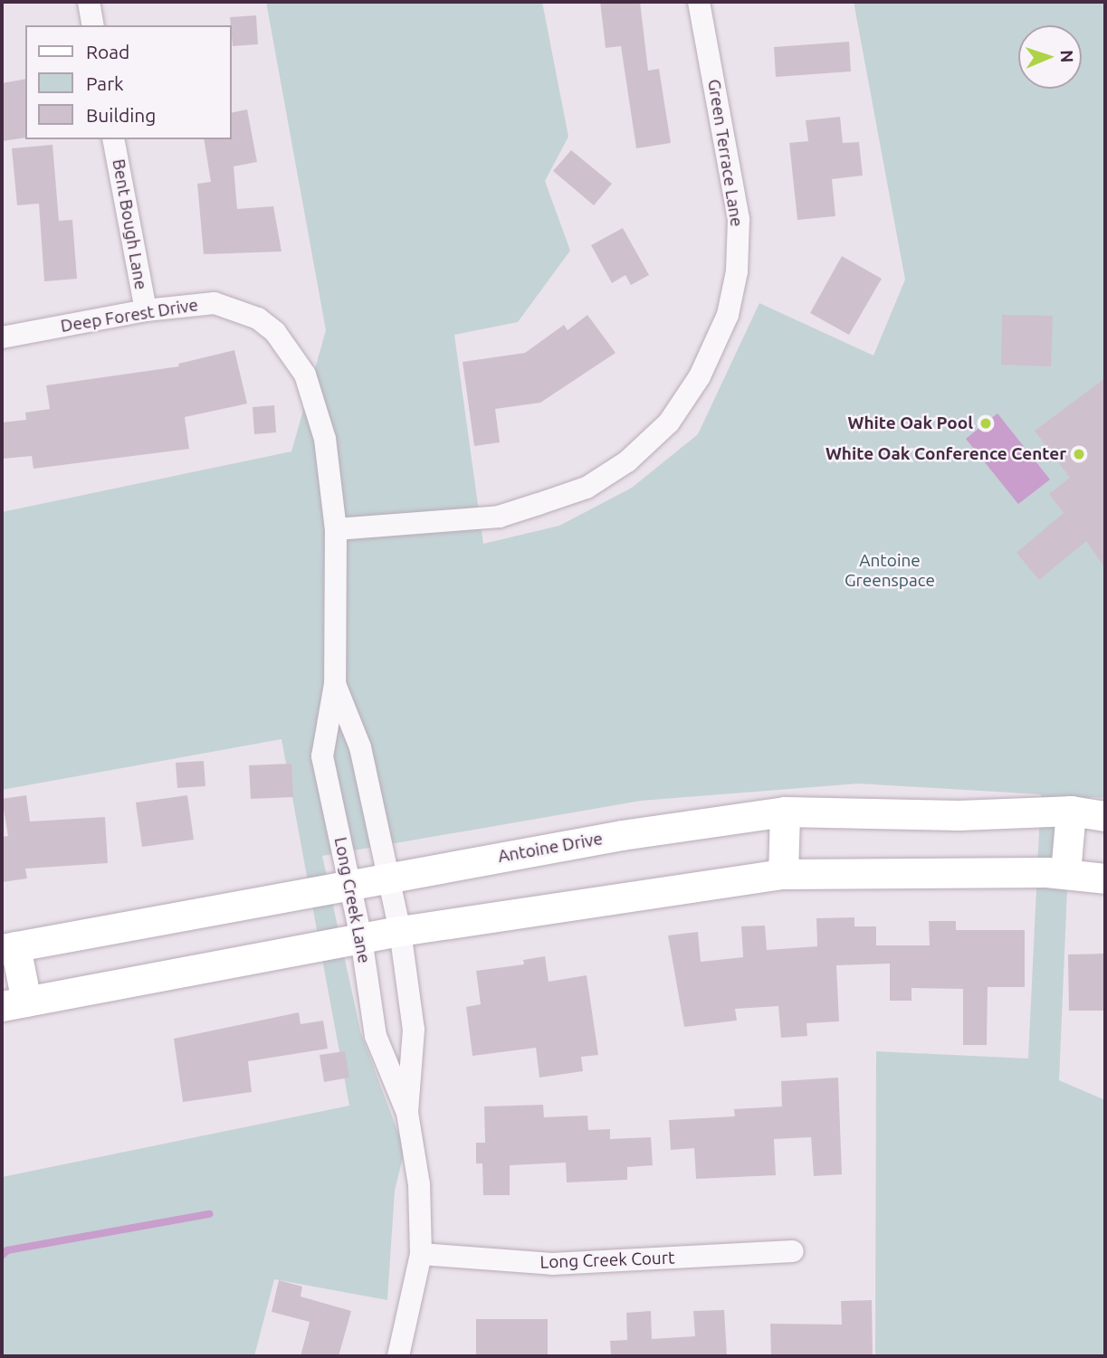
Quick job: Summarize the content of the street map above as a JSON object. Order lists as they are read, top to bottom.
{
  "streets": {
    "main road": ["Antoine Drive"],
    "street": [
      "Green Terrace Lane",
      "Bent Bough Lane",
      "Deep Forest Drive",
      "Long Creek Lane",
      "Long Creek Court"
    ]
  },
  "crossings": [
    ["Green Terrace Lane", "Long Creek Lane"],
    ["Bent Bough Lane", "Deep Forest Drive"],
    ["Deep Forest Drive", "Long Creek Lane"],
    ["Antoine Drive", "Long Creek Lane"],
    ["Long Creek Lane", "Long Creek Court"]
  ],
  "parks": ["Antoine Greenspace"],
  "places": ["White Oak Pool", "White Oak Conference Center"],
  "legend": ["Road", "Park", "Building"],
  "north": "right"
}
